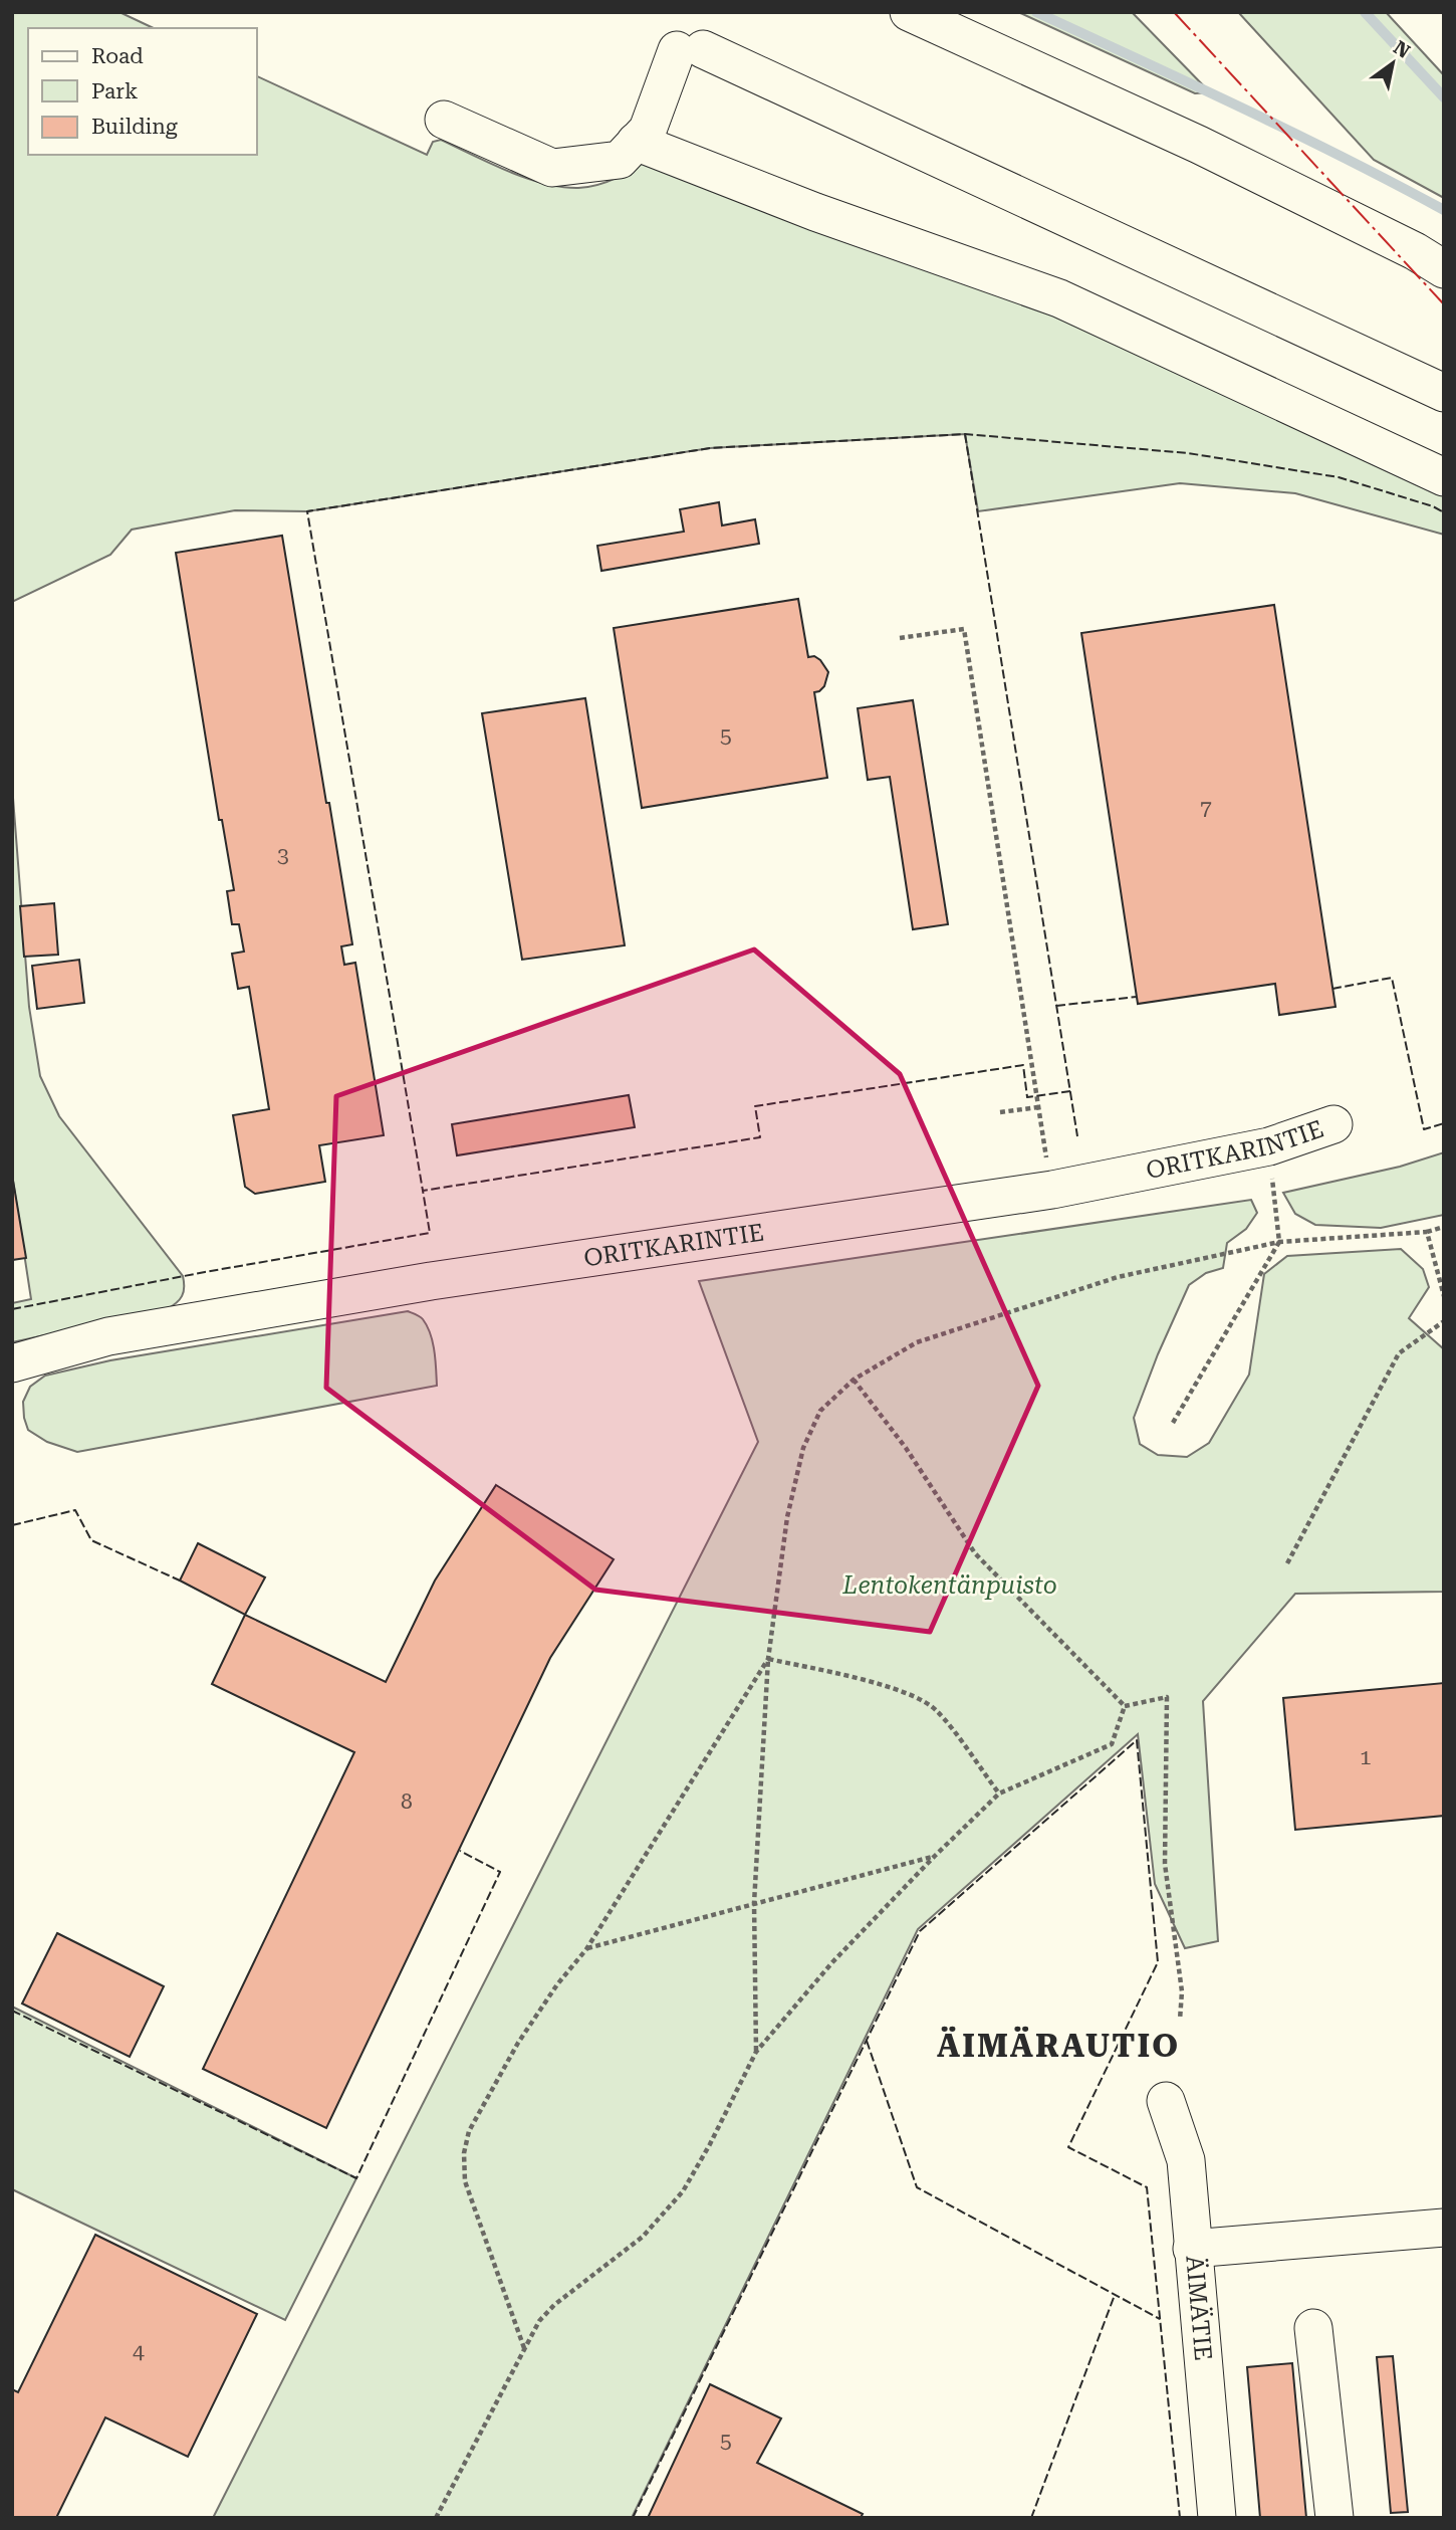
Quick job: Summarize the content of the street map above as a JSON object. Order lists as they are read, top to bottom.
{
  "streets": {
    "street": ["ORITKARINTIE", "ÄIMÄTIE"]
  },
  "districts": ["ÄIMÄRAUTIO"],
  "parks": ["Lentokentänpuisto"],
  "house_numbers": [
    "5",
    "7",
    "3",
    "1",
    "8",
    "4",
    "5"
  ],
  "legend": ["Road", "Park", "Building"],
  "north": "top right"
}
